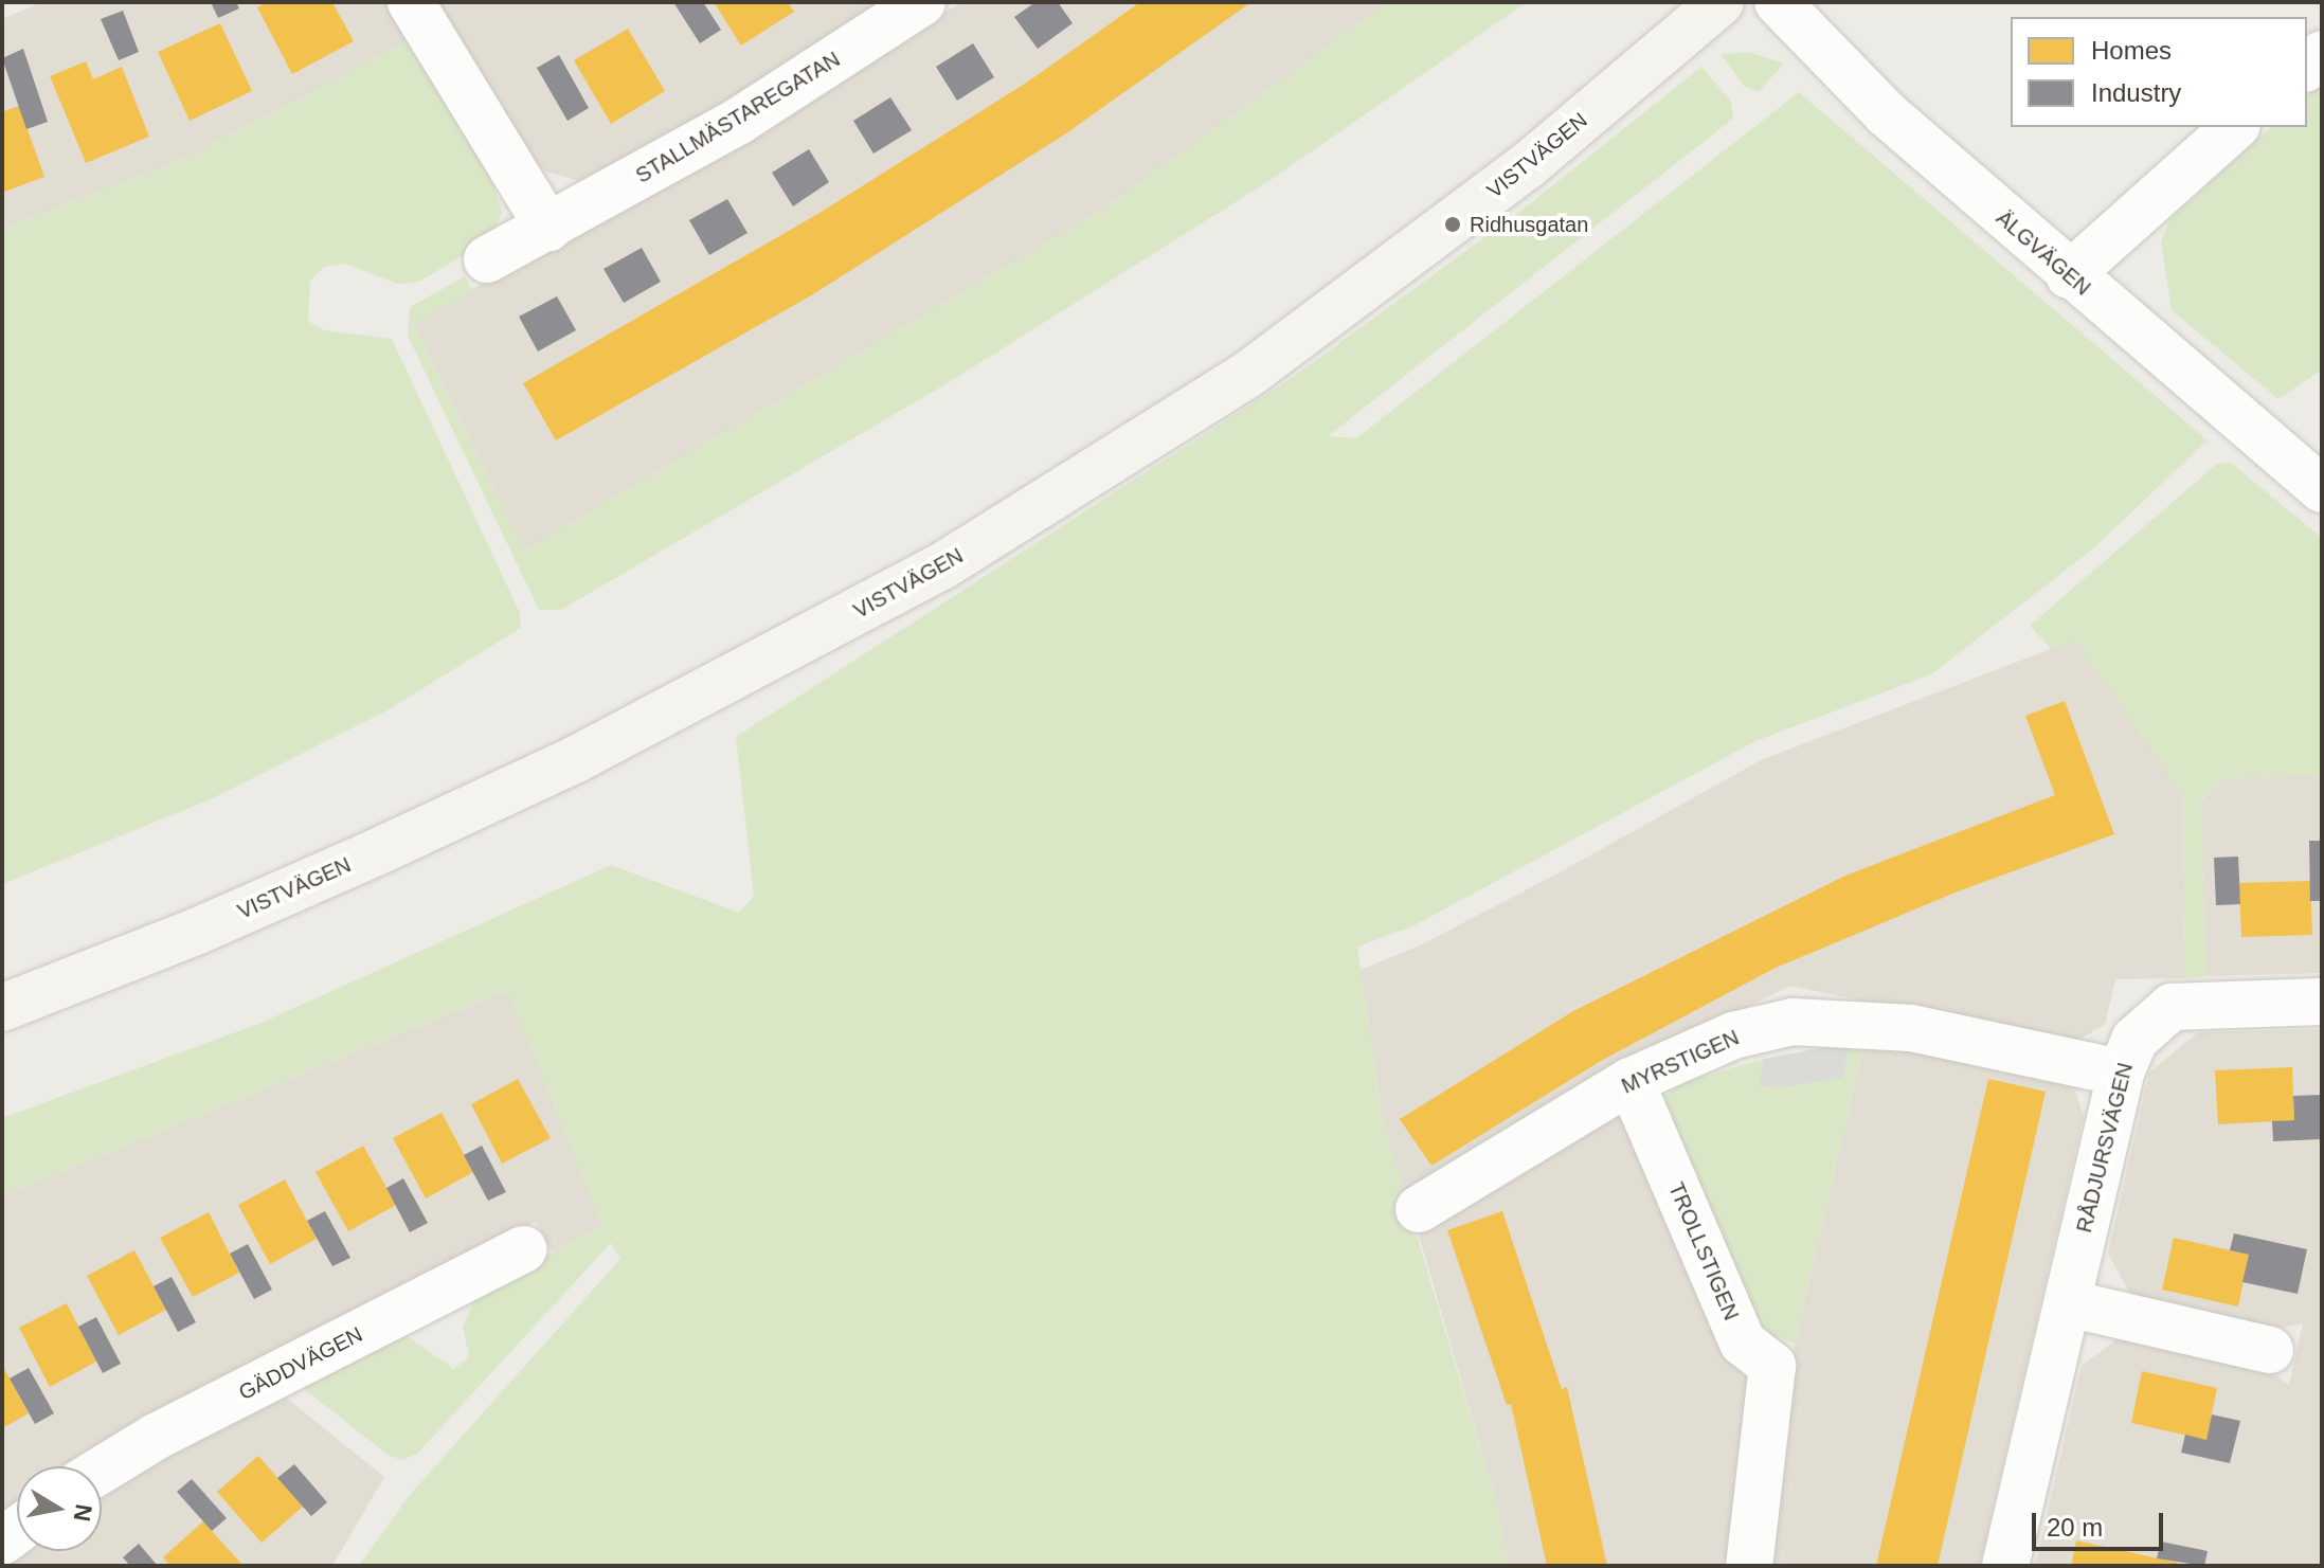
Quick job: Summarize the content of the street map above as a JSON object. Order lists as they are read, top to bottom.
{
  "streets": {
    "main road": ["VISTVÄGEN"],
    "street": [
      "STALLMÄSTAREGATAN",
      "ÄLGVÄGEN",
      "MYRSTIGEN",
      "RÅDJURSVÄGEN",
      "TROLLSTIGEN",
      "GÄDDVÄGEN"
    ]
  },
  "crossings": [
    ["MYRSTIGEN", "RÅDJURSVÄGEN"],
    ["MYRSTIGEN", "TROLLSTIGEN"]
  ],
  "places": ["Ridhusgatan"],
  "legend": ["Homes", "Industry"],
  "scale_bar": "20 m",
  "north": "right"
}
